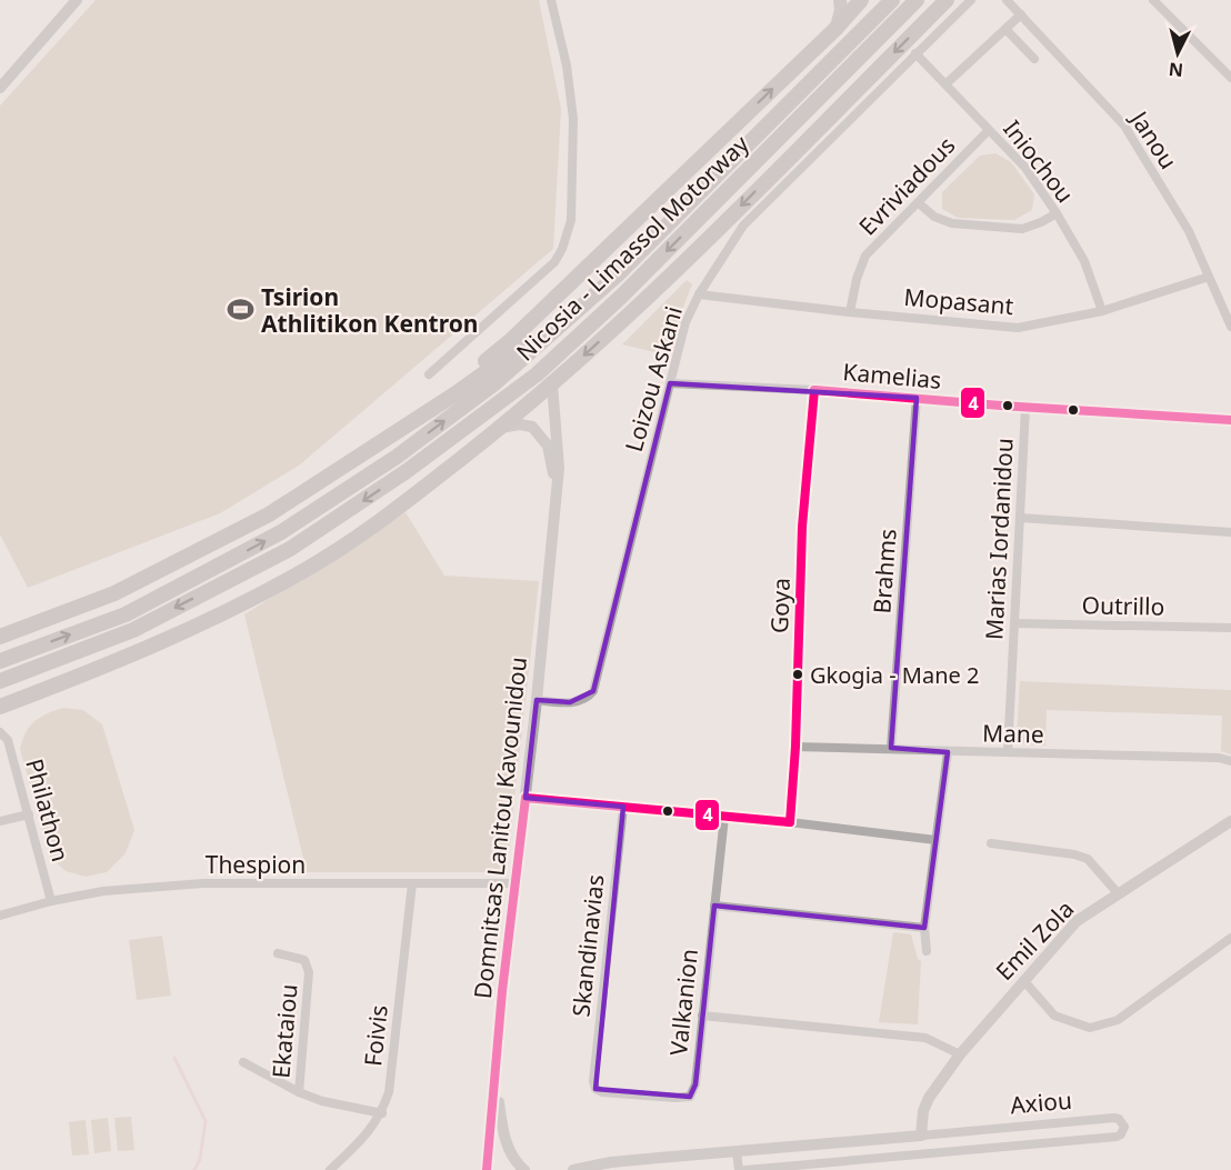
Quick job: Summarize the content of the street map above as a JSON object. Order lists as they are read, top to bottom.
{
  "streets": {
    "highway": ["Nicosia - Limassol Motorway"],
    "street": [
      "Janou",
      "Iniochou",
      "Evriviadous",
      "Mopasant",
      "Kamelias",
      "Loizou Askani",
      "Marias Iordanidou",
      "Brahms",
      "Goya",
      "Outrillo",
      "Mane",
      "Philathon",
      "Domnitsas Lanitou Kavounidou",
      "Thespion",
      "Emil Zola",
      "Skandinavias",
      "Valkanion",
      "Ekataiou",
      "Foivis",
      "Axiou"
    ]
  },
  "crossings": [
    ["Janou", "Mopasant"],
    ["Iniochou", "Evriviadous"],
    ["Iniochou", "Mopasant"],
    ["Iniochou", "Loizou Askani"],
    ["Evriviadous", "Mopasant"],
    ["Mopasant", "Loizou Askani"],
    ["Kamelias", "Loizou Askani"],
    ["Kamelias", "Marias Iordanidou"],
    ["Kamelias", "Brahms"],
    ["Kamelias", "Goya"],
    ["Loizou Askani", "Domnitsas Lanitou Kavounidou"],
    ["Marias Iordanidou", "Outrillo"],
    ["Marias Iordanidou", "Mane"],
    ["Brahms", "Mane"],
    ["Goya", "Mane"],
    ["Philathon", "Thespion"],
    ["Domnitsas Lanitou Kavounidou", "Thespion"],
    ["Thespion", "Foivis"],
    ["Emil Zola", "Axiou"],
    ["Skandinavias", "Valkanion"]
  ],
  "places": {
    "sports": ["Tsirion Athlitikon Kentron"],
    "other": ["Gkogia - Mane 2"]
  },
  "lines": ["transit line 4"],
  "north": "bottom"
}
